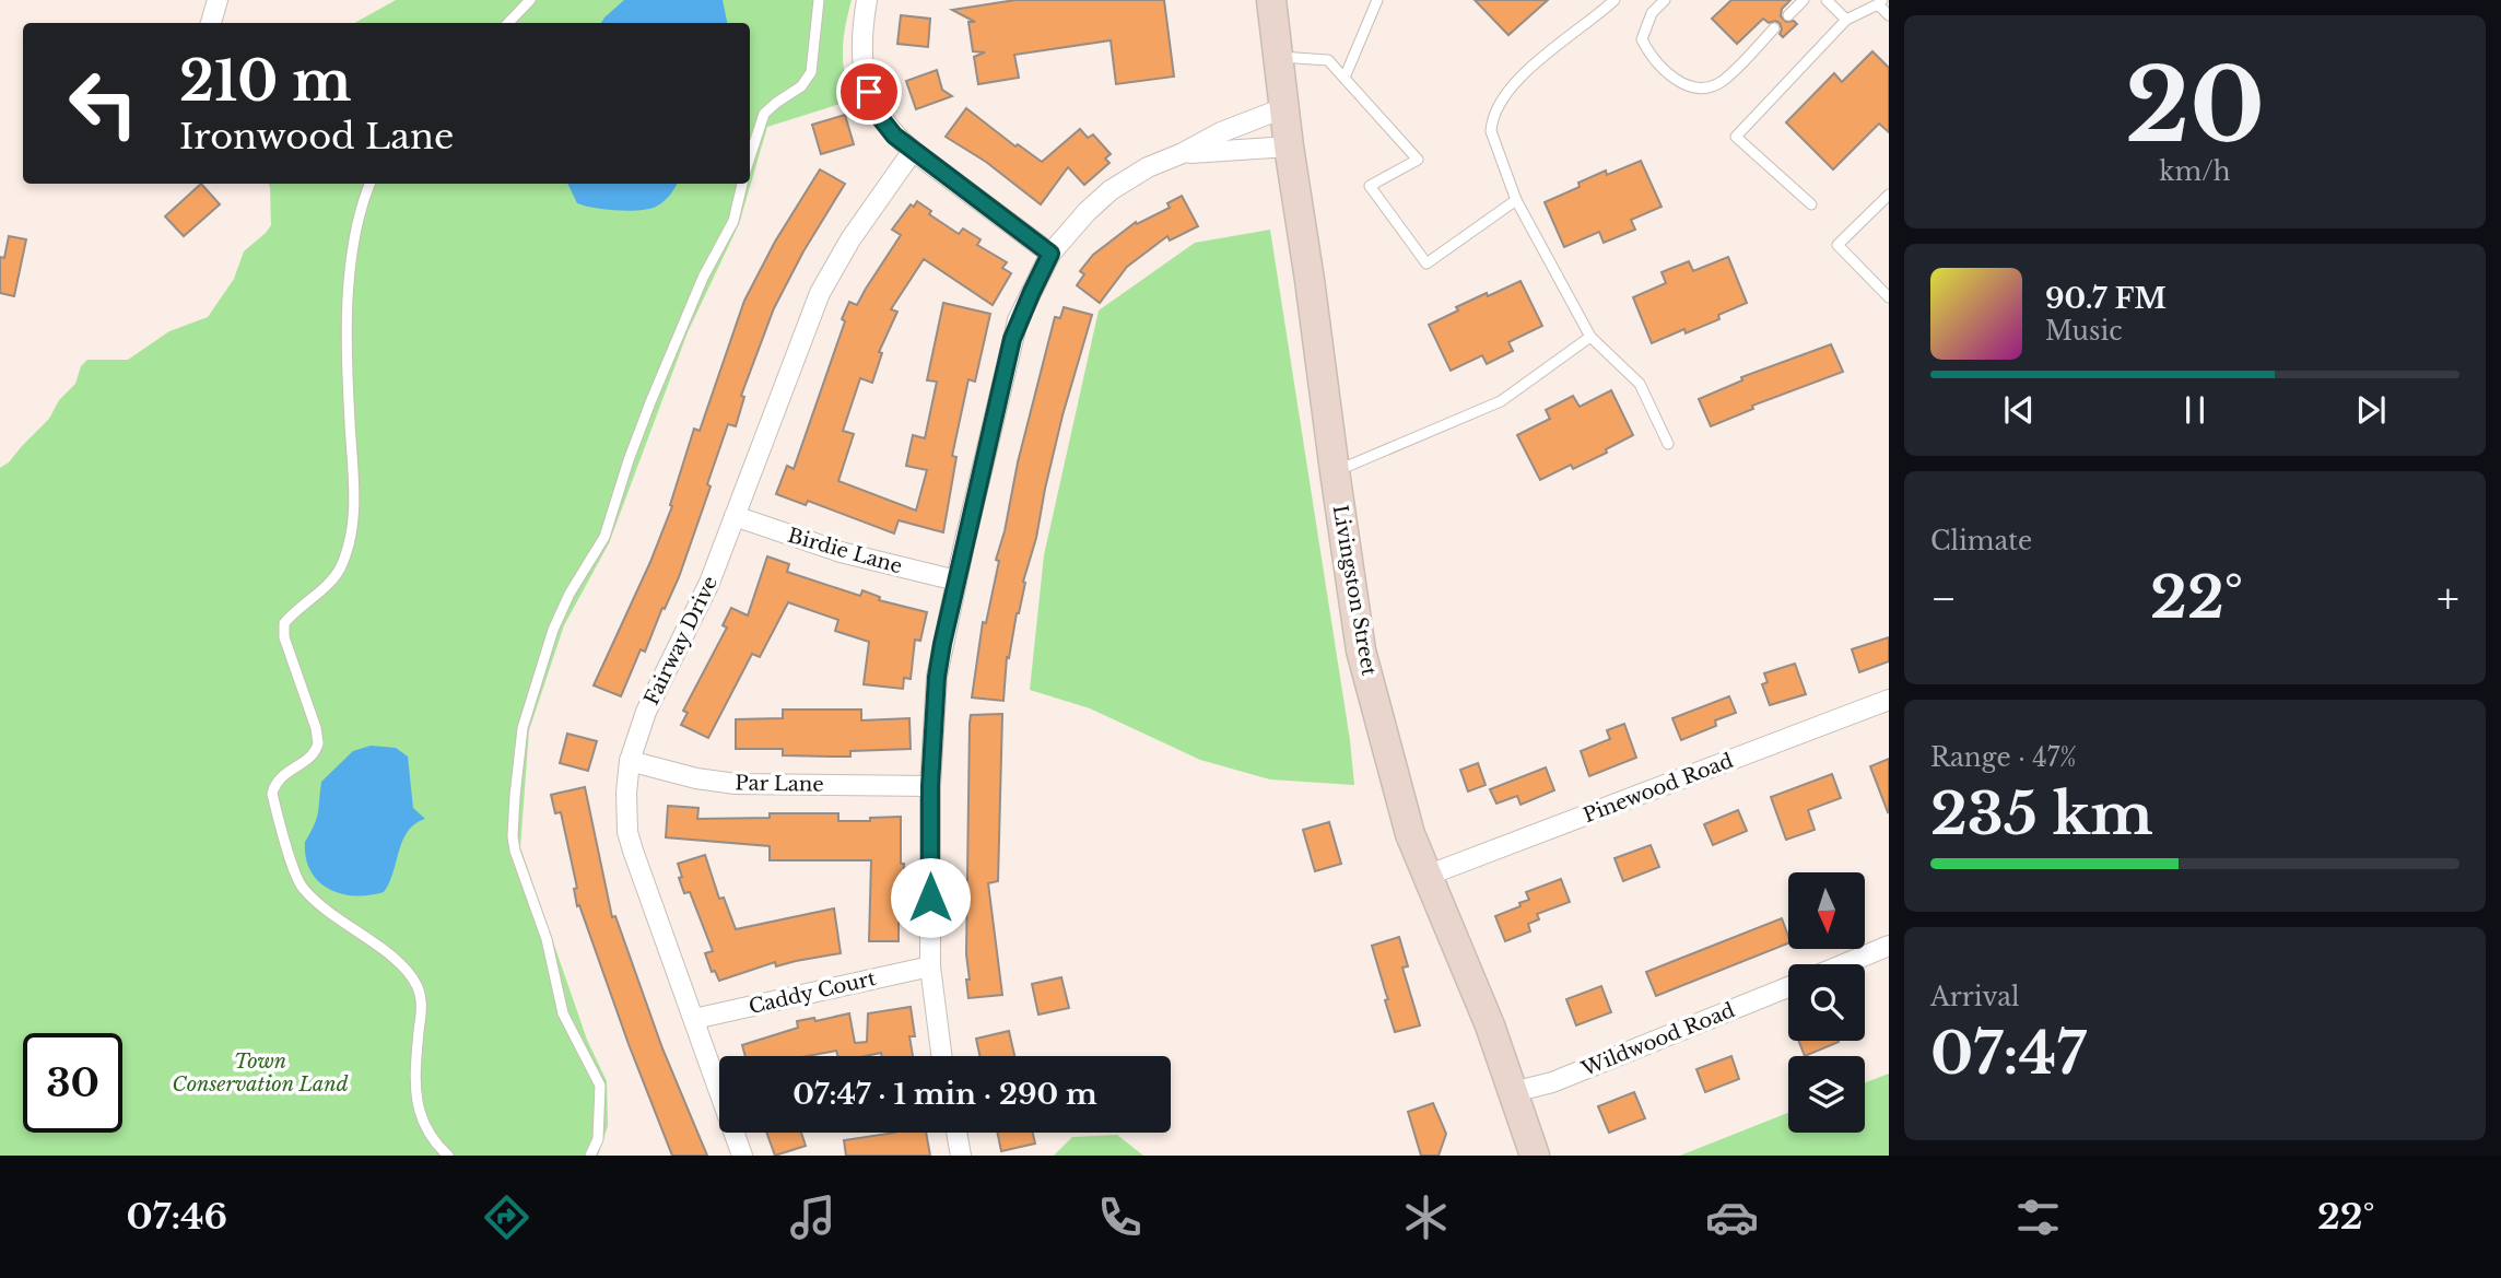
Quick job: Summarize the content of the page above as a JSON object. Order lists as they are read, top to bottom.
{
  "streets": {
    "street": [
      "Birdie Lane",
      "Livingston Street",
      "Fairway Drive",
      "Par Lane",
      "Pinewood Road",
      "Caddy Court",
      "Wildwood Road"
    ]
  },
  "crossings": [
    ["Birdie Lane", "Fairway Drive"],
    ["Livingston Street", "Pinewood Road"],
    ["Livingston Street", "Wildwood Road"],
    ["Fairway Drive", "Par Lane"],
    ["Fairway Drive", "Caddy Court"]
  ],
  "parks": ["Town Conservation Land"],
  "north": "bottom",
  "page": {
    "tile": [
      ["20", "km/h"],
      "Climate",
      ["Range · 47%", "235 km"],
      ["Arrival", "07:47"]
    ],
    "turn": ["210 m", "Ironwood Lane"],
    "song": ["90.7 FM", "Music"],
    "heat": ["−", "22°", "+"],
    "limit": "30",
    "trip": "07:47 · 1 min · 290 m",
    "tabs": ["07:46", "22°"]
  }
}
